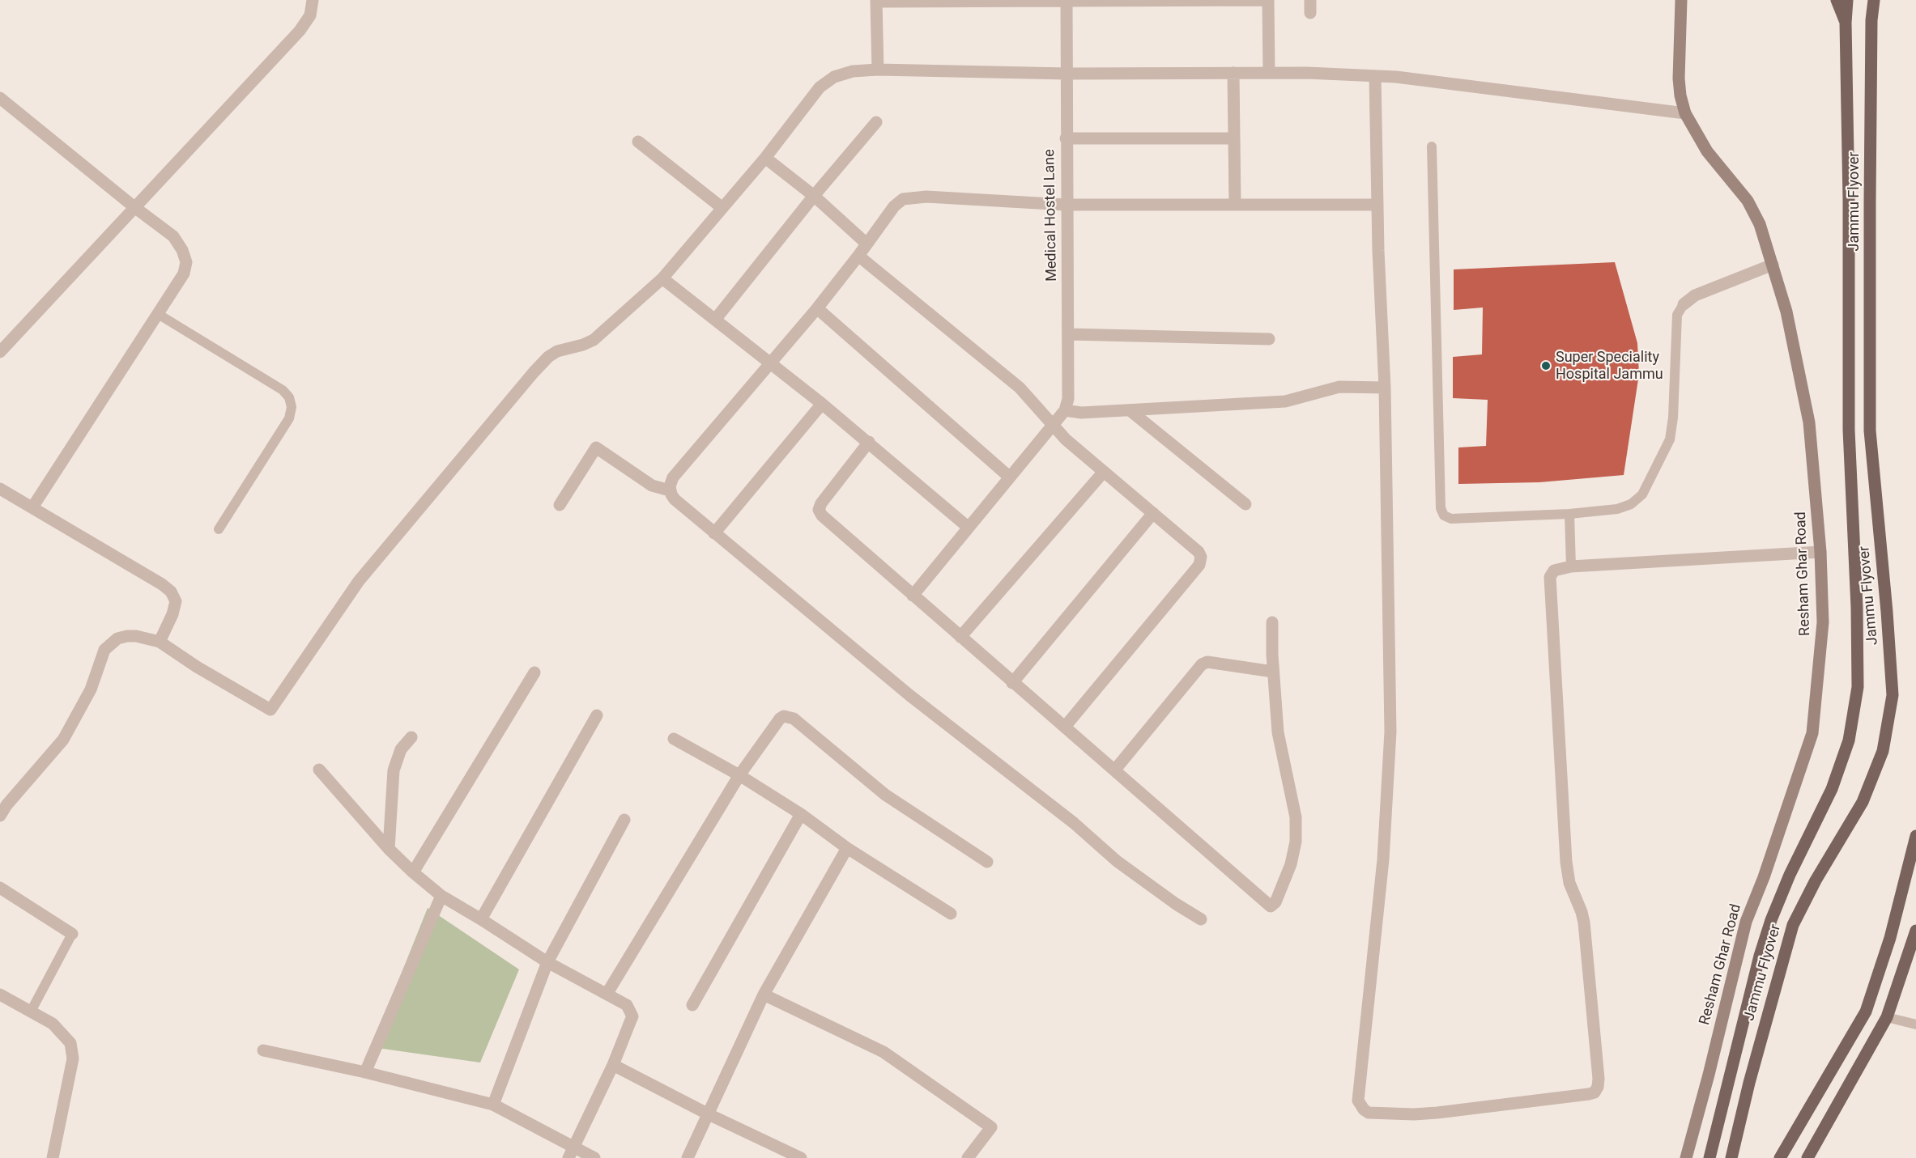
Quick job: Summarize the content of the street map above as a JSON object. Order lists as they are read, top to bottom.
{
  "streets": {
    "main road": ["Jammu Flyover"],
    "street": ["Medical Hostel Lane", "Resham Ghar Road"]
  },
  "places": ["Super Speciality Hospital Jammu"]
}
